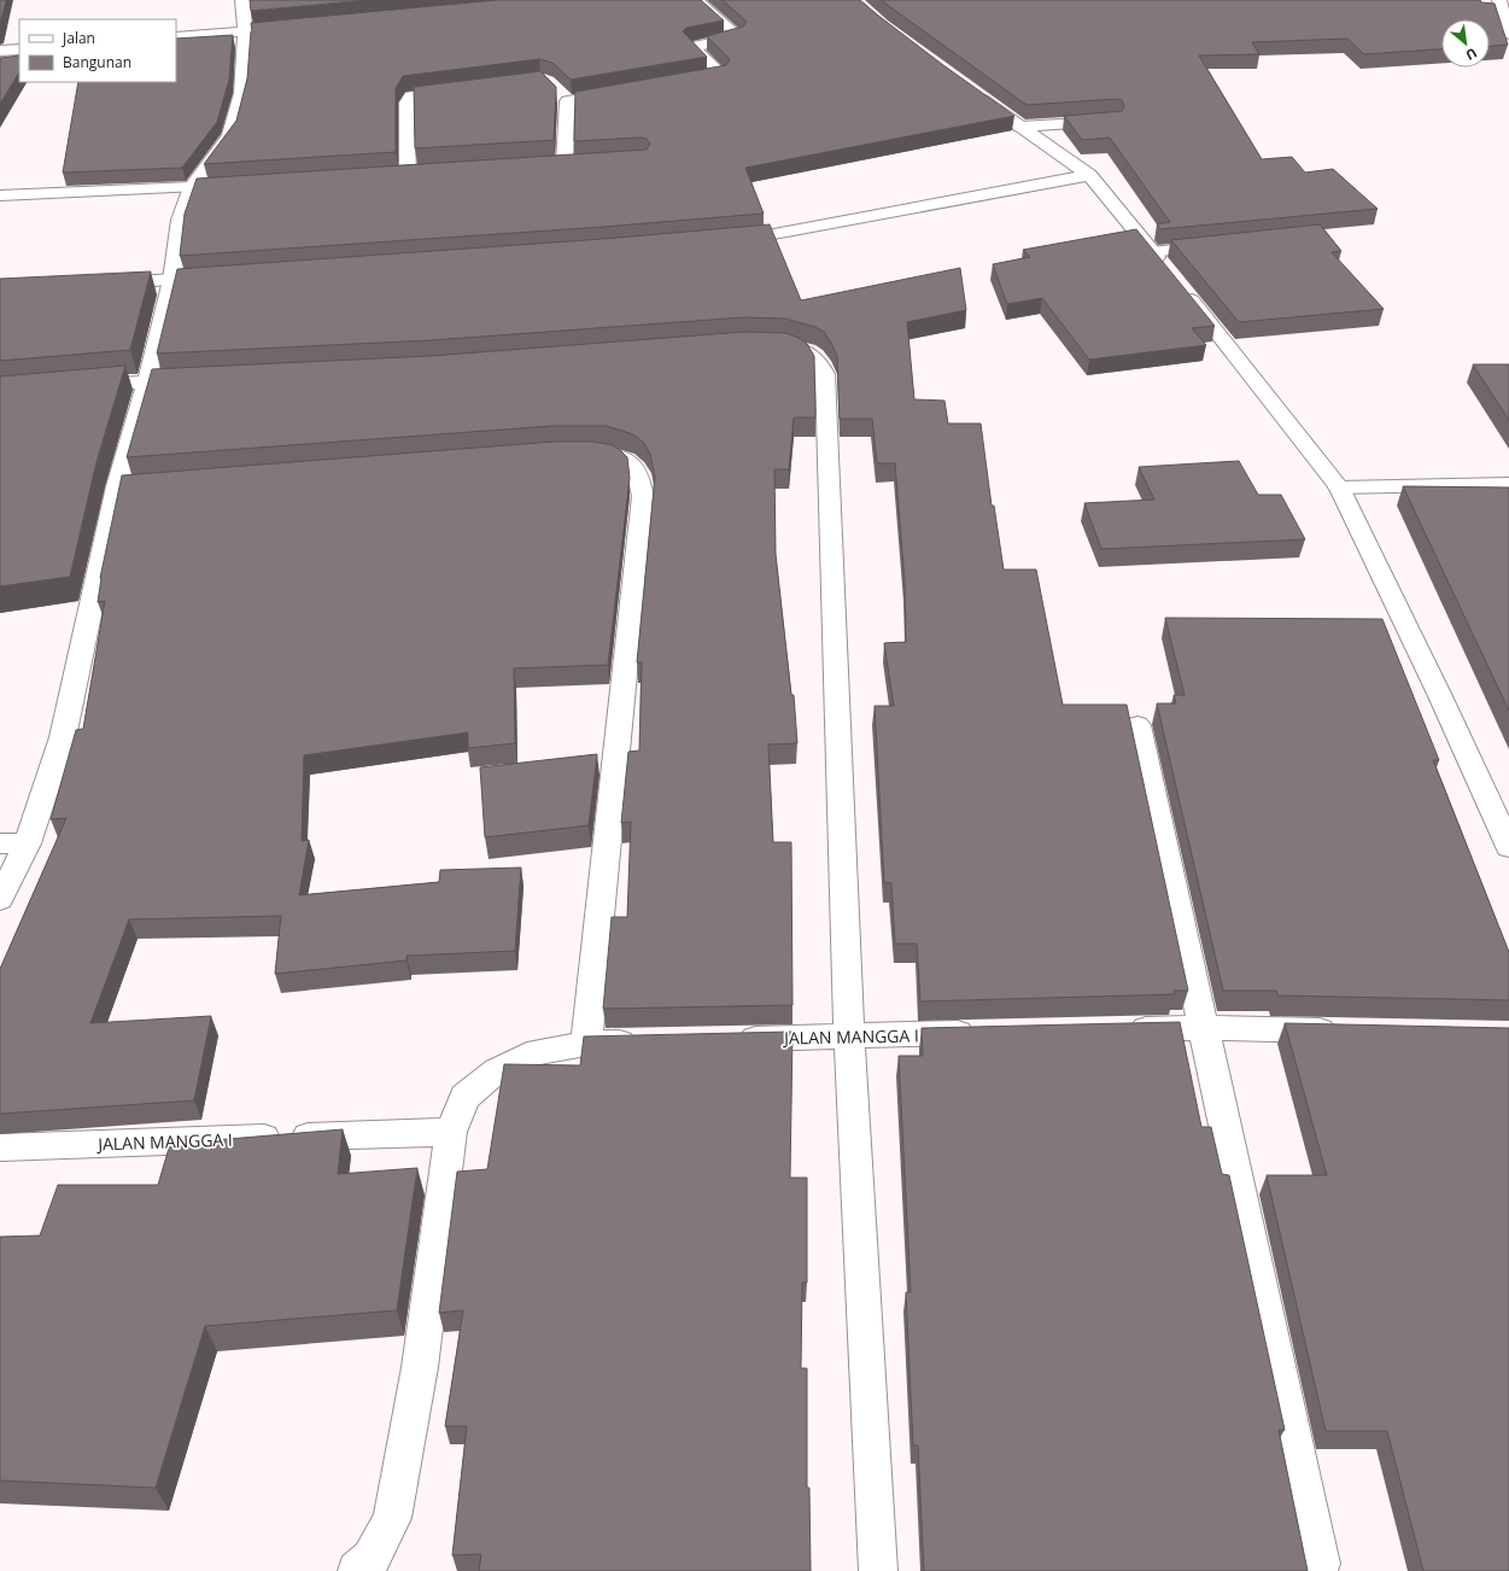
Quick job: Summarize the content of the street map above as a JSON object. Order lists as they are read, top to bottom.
{
  "streets": {
    "street": ["JALAN MANGGA I"]
  },
  "legend": ["Jalan", "Bangunan"],
  "north": "bottom right"
}
